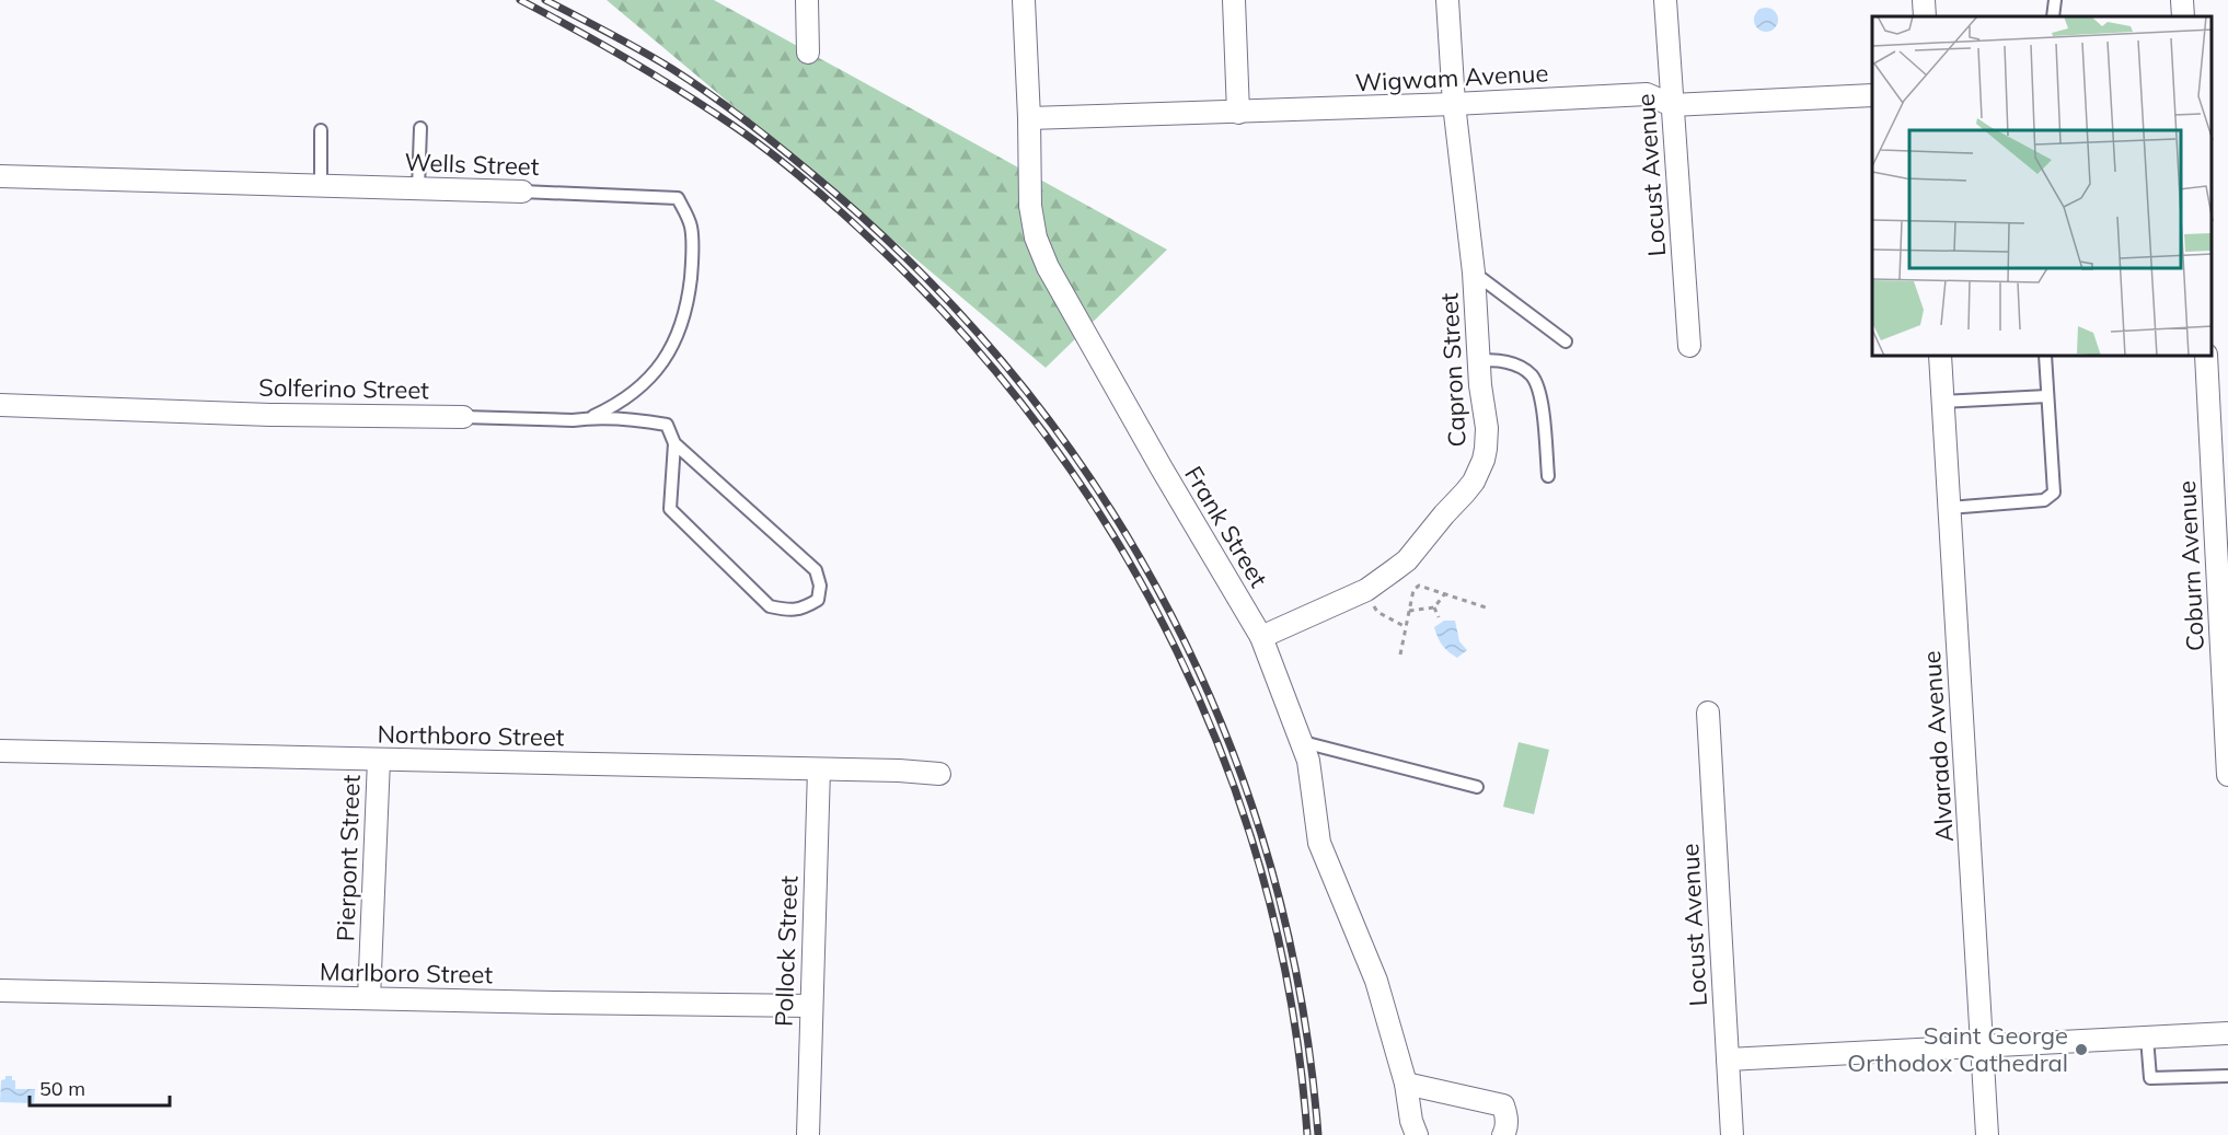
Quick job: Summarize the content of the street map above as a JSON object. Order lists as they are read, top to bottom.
{
  "streets": {
    "street": [
      "Wigwam Avenue",
      "Wells Street",
      "Locust Avenue",
      "Capron Street",
      "Solferino Street",
      "Frank Street",
      "Coburn Avenue",
      "Northboro Street",
      "Alvarado Avenue",
      "Pierpont Street",
      "Pollock Street",
      "Marlboro Street"
    ]
  },
  "crossings": [
    ["Wigwam Avenue", "Locust Avenue"],
    ["Wigwam Avenue", "Capron Street"],
    ["Wigwam Avenue", "Frank Street"],
    ["Wells Street", "Solferino Street"],
    ["Capron Street", "Frank Street"],
    ["Northboro Street", "Pierpont Street"],
    ["Northboro Street", "Pollock Street"],
    ["Pierpont Street", "Marlboro Street"],
    ["Pollock Street", "Marlboro Street"]
  ],
  "places": ["Saint George Orthodox Cathedral"],
  "scale_bar": "50 m"
}
